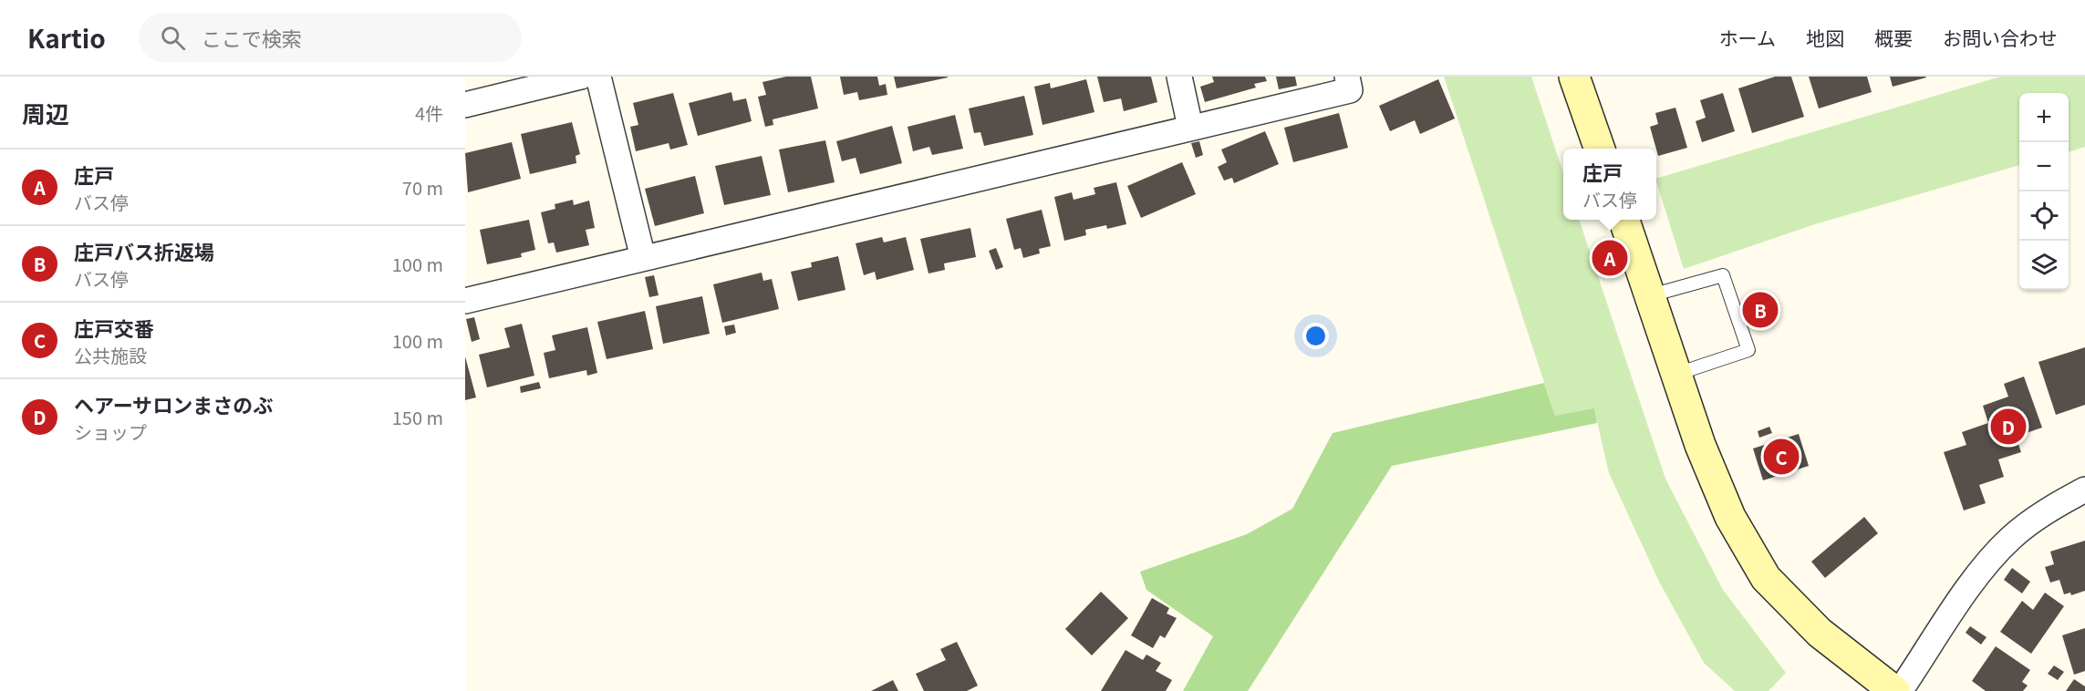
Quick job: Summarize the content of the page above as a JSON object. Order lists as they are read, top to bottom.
{
  "page": {
    "header": "Kartio",
    "search": "ここで検索",
    "nav": [
      "ホーム",
      "地図",
      "概要",
      "お問い合わせ"
    ],
    "heading": ["周辺", "4件"],
    "map_buttons": ["+", "−"],
    "list": [
      {
        "mark": "A",
        "name": "庄戸",
        "note": "バス停",
        "value": "70 m"
      },
      {
        "mark": "B",
        "name": "庄戸バス折返場",
        "note": "バス停",
        "value": "100 m"
      },
      {
        "mark": "C",
        "name": "庄戸交番",
        "note": "公共施設",
        "value": "100 m"
      },
      {
        "mark": "D",
        "name": "ヘアーサロンまさのぶ",
        "note": "ショップ",
        "value": "150 m"
      }
    ],
    "popup": ["庄戸", "バス停"],
    "pins": [
      "A",
      "B",
      "D",
      "C"
    ]
  }
}
